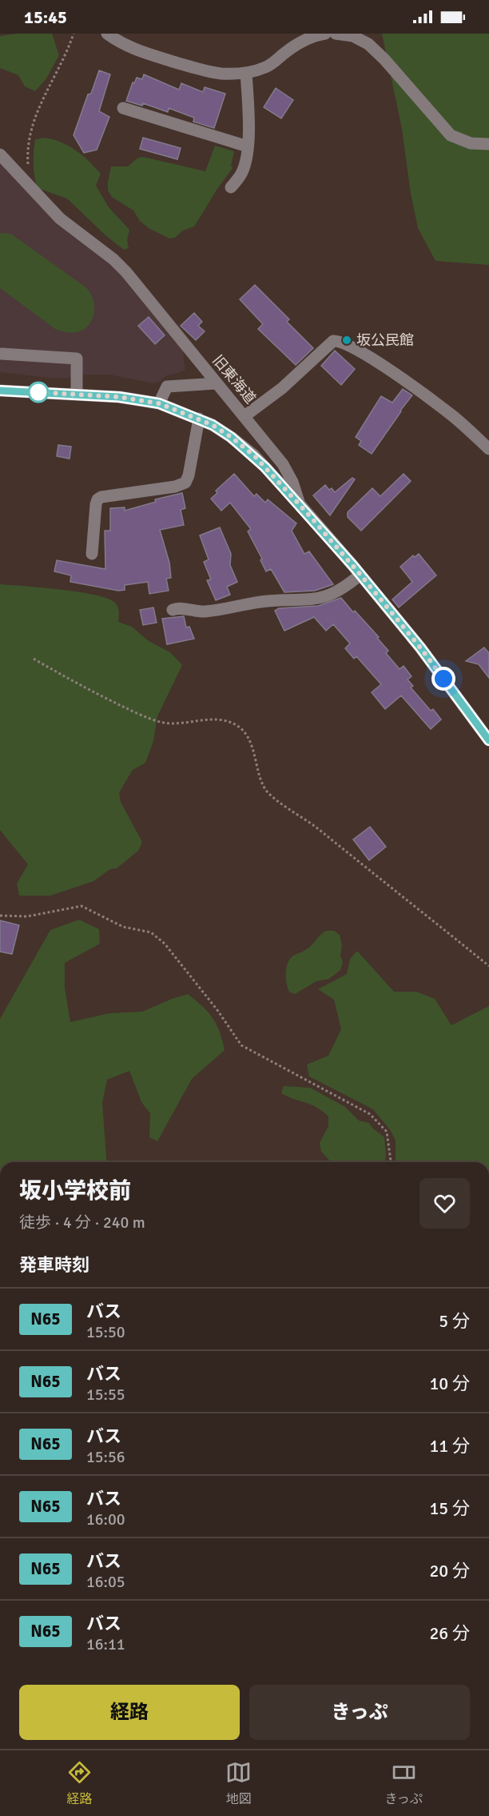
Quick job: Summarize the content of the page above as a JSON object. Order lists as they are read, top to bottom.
{
  "streets": {
    "street": ["旧東海道"]
  },
  "places": ["坂公民館"],
  "lines": ["bus line N65"],
  "page": {
    "status": "15:45",
    "heading": [
      ["坂小学校前", "徒歩 · 4 分 · 240 m"],
      "発車時刻"
    ],
    "list": [
      {
        "mark": "N65",
        "name": "バス",
        "note": "15:50",
        "value": "5 分"
      },
      {
        "mark": "N65",
        "name": "バス",
        "note": "15:55",
        "value": "10 分"
      },
      {
        "mark": "N65",
        "name": "バス",
        "note": "15:56",
        "value": "11 分"
      },
      {
        "mark": "N65",
        "name": "バス",
        "note": "16:00",
        "value": "15 分"
      },
      {
        "mark": "N65",
        "name": "バス",
        "note": "16:05",
        "value": "20 分"
      },
      {
        "mark": "N65",
        "name": "バス",
        "note": "16:11",
        "value": "26 分"
      }
    ],
    "buttons": ["経路", "きっぷ"],
    "tabs": ["経路", "地図", "きっぷ"]
  }
}
